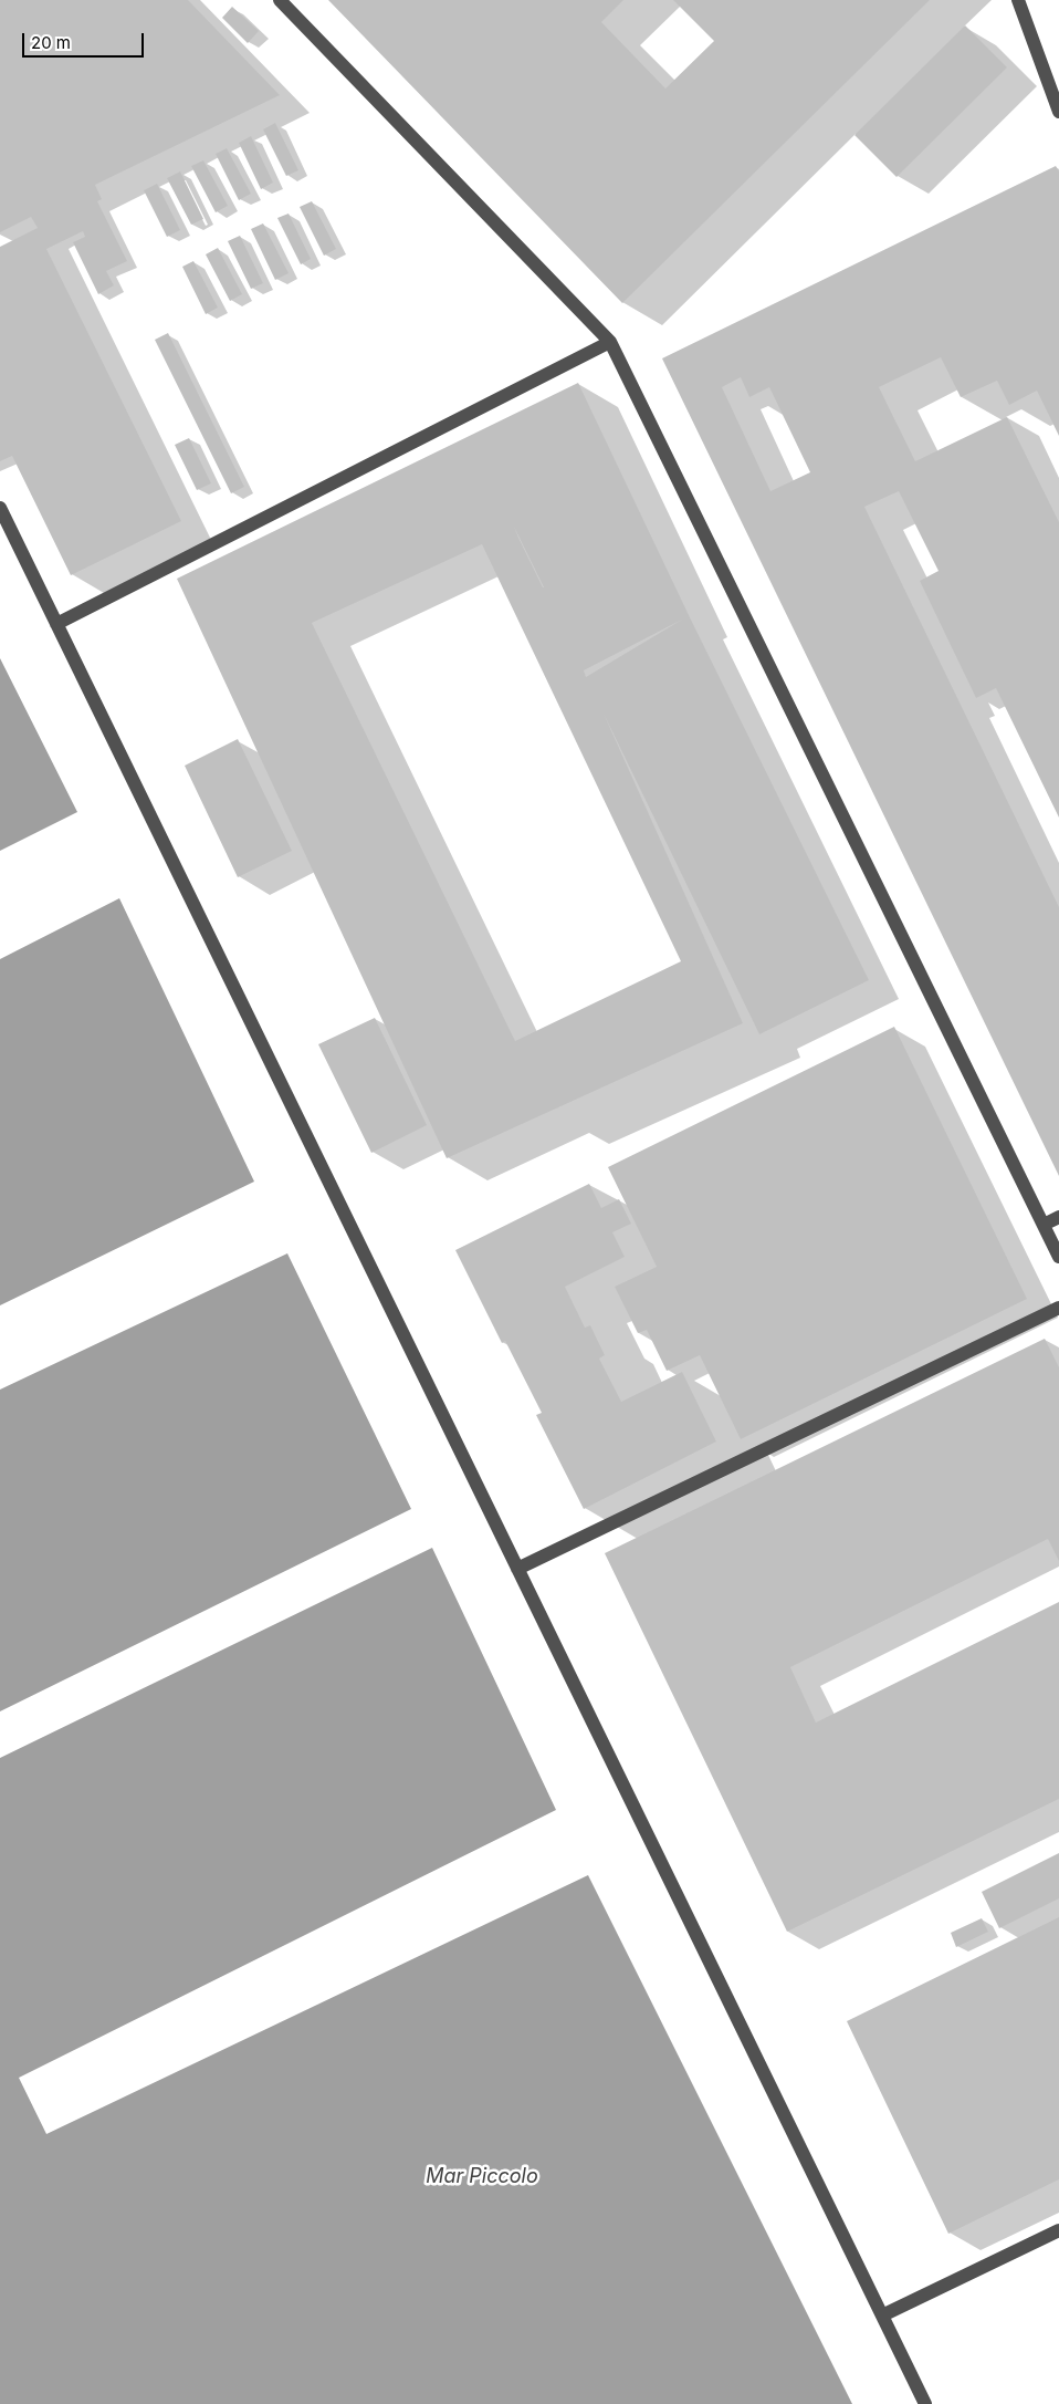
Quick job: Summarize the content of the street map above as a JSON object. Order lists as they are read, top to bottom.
{
  "water": ["Mar Piccolo"],
  "scale_bar": "20 m"
}
